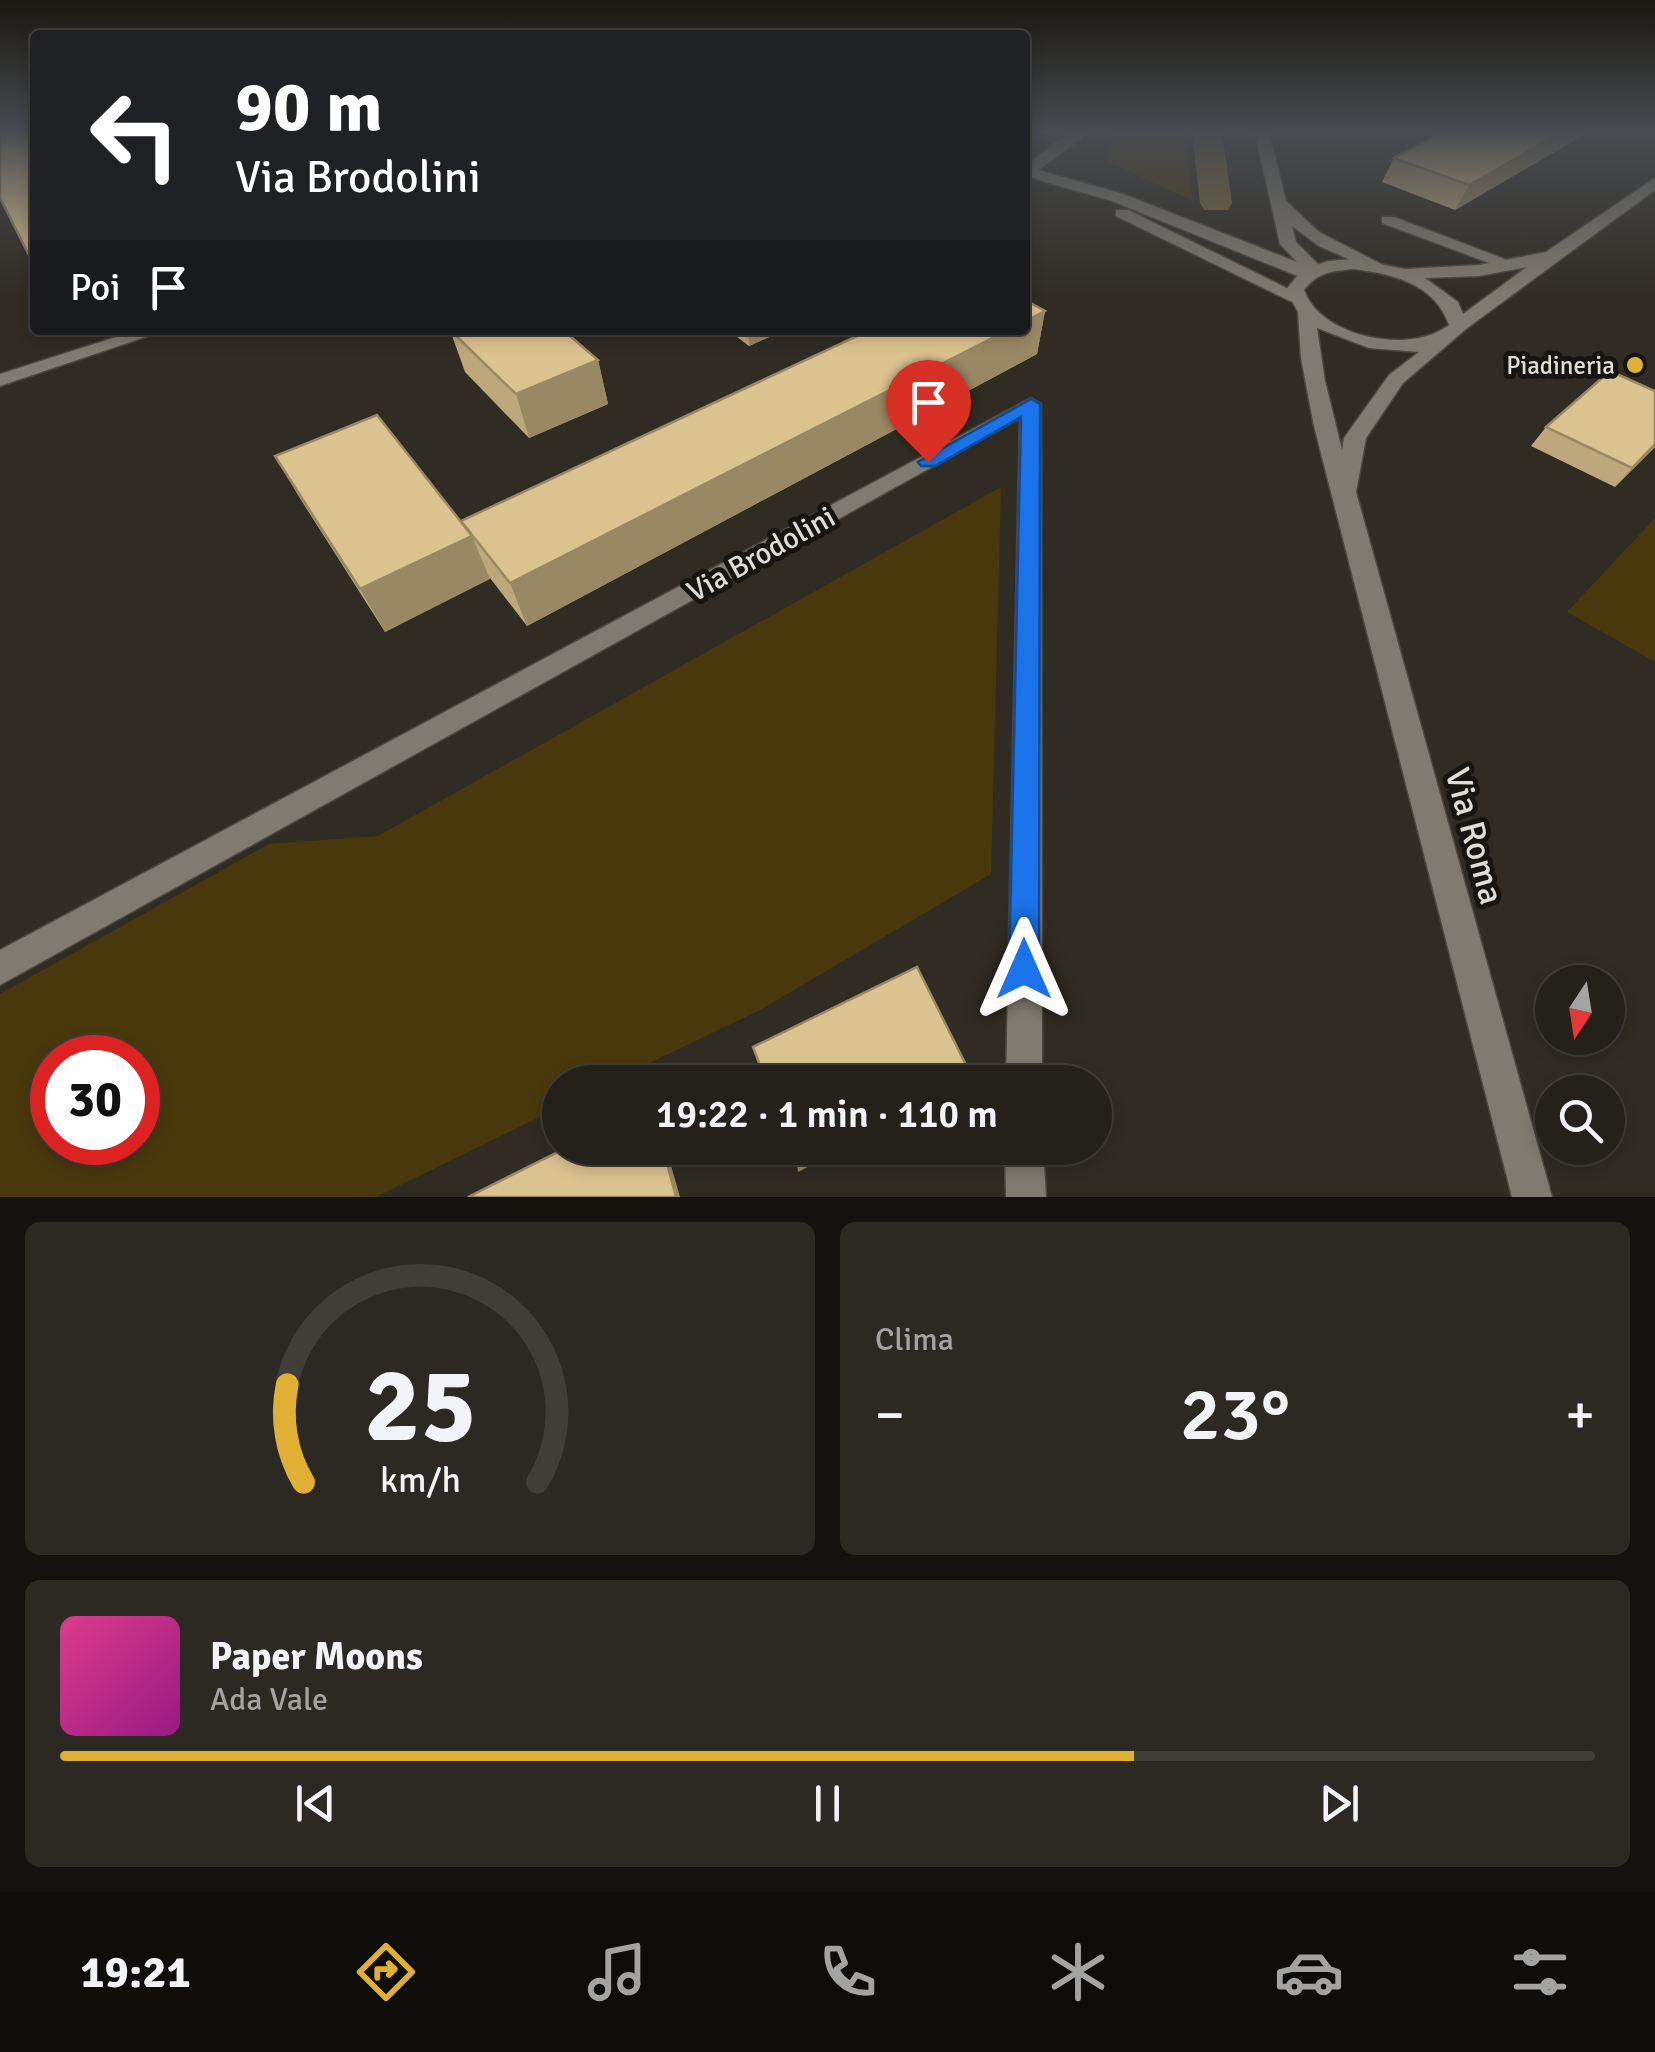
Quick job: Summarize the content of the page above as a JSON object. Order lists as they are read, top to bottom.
{
  "streets": {
    "street": ["Via Brodolini", "Via Roma"]
  },
  "places": ["Piadineria"],
  "north": "bottom",
  "page": {
    "turn": ["90 m", "Via Brodolini"],
    "then": "Poi",
    "limit": "30",
    "trip": "19:22 · 1 min · 110 m",
    "tile": "Clima",
    "heat": ["−", "23°", "+"],
    "song": ["Paper Moons", "Ada Vale"],
    "tabs": "19:21",
    "gauge": ["25", "km/h"]
  }
}
